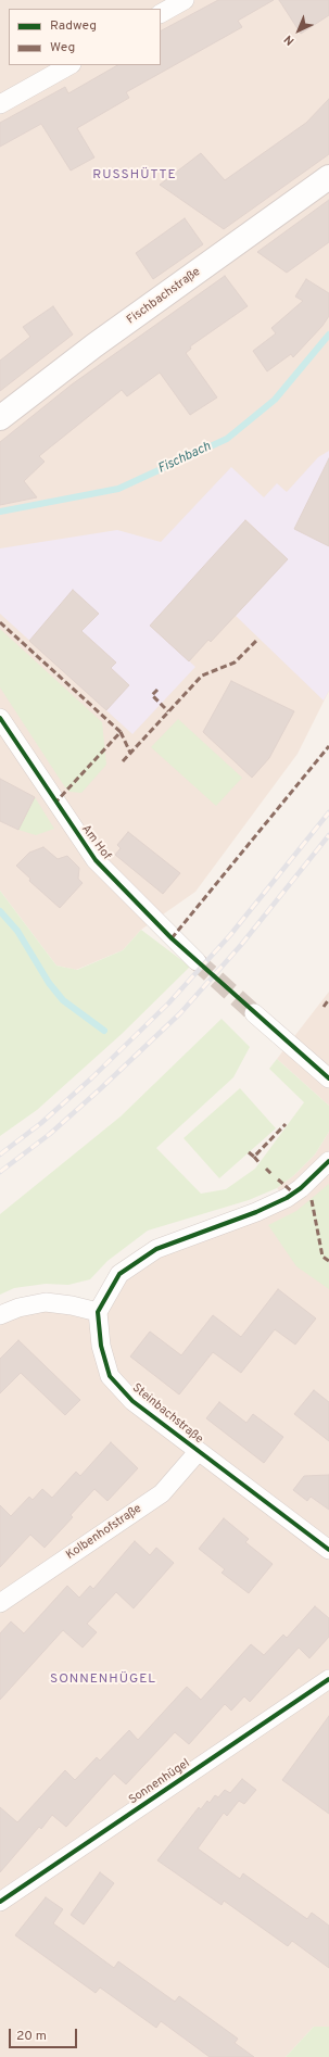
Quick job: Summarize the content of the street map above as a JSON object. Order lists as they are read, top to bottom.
{
  "streets": {
    "main road": ["Fischbachstraße"],
    "street": [
      "Am Hof",
      "Steinbachstraße",
      "Kolbenhofstraße",
      "Sonnenhügel"
    ]
  },
  "crossings": [
    ["Steinbachstraße", "Kolbenhofstraße"]
  ],
  "districts": ["RUSSHÜTTE", "SONNENHÜGEL"],
  "water": ["Fischbach"],
  "legend": ["Radweg", "Weg"],
  "scale_bar": "20 m",
  "north": "bottom left"
}
